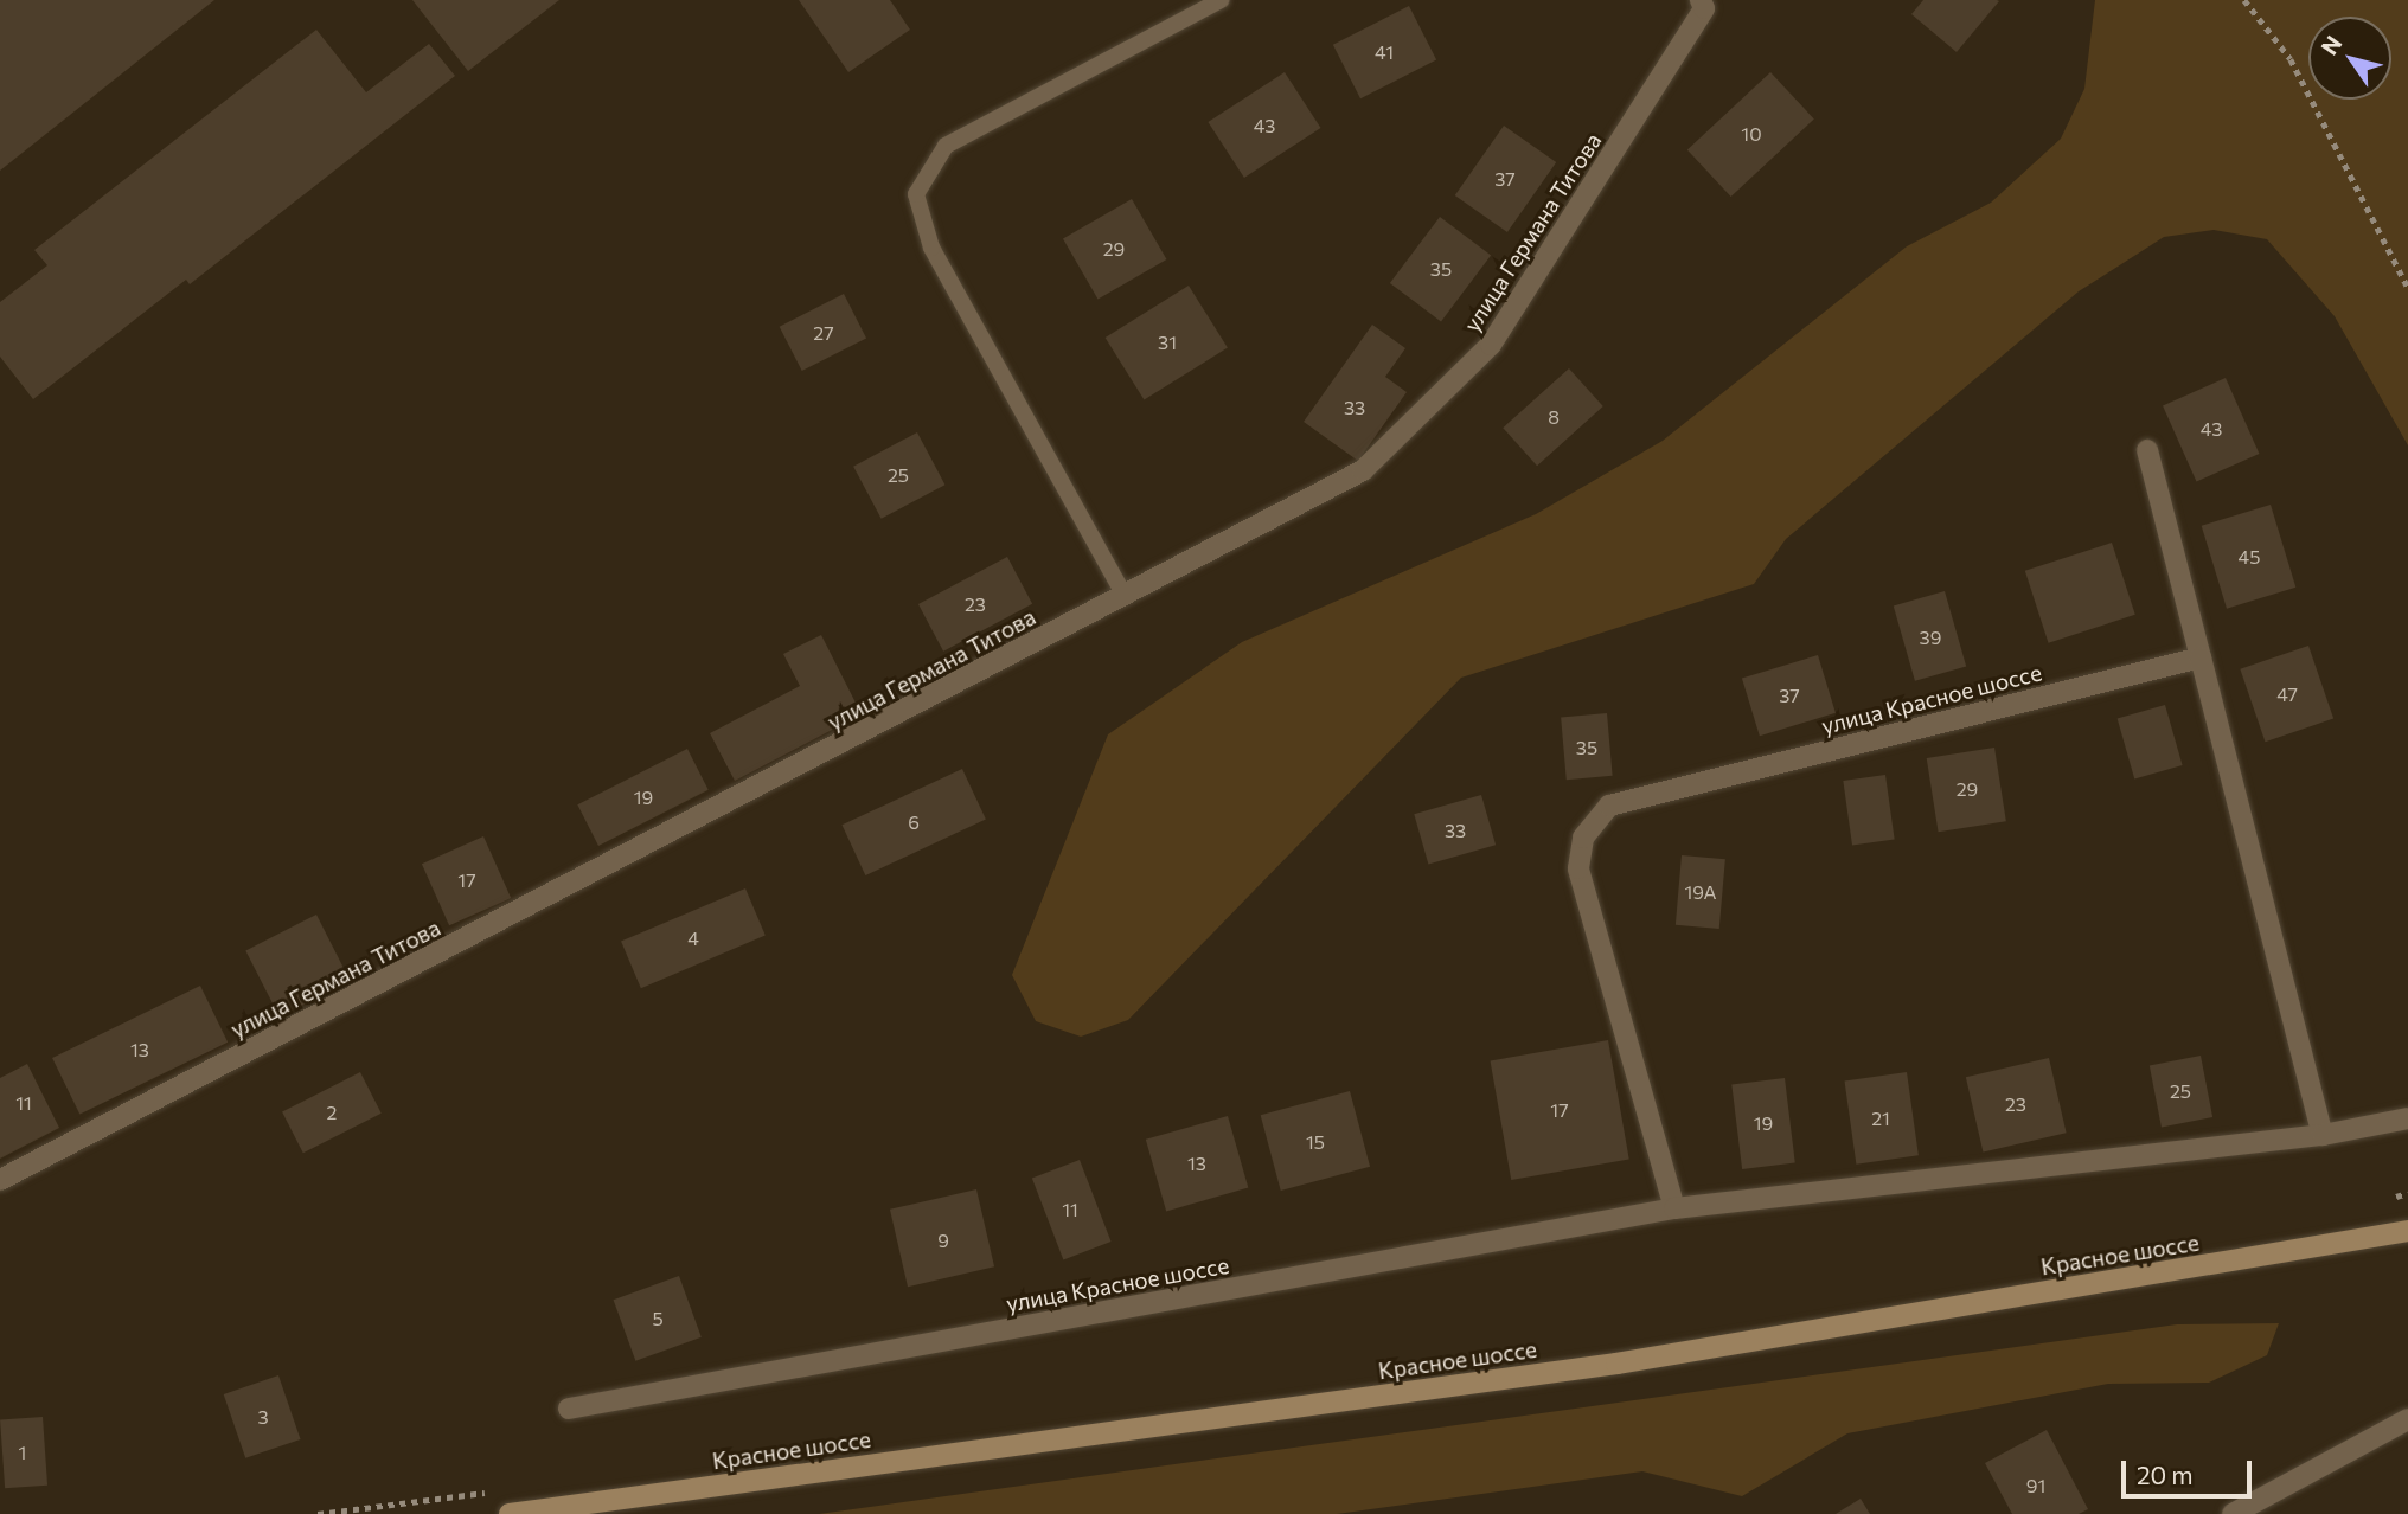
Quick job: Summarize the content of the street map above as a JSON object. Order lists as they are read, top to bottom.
{
  "streets": {
    "main road": ["Красное шоссе"],
    "street": ["улица Германа Титова", "улица Красное шоссе"]
  },
  "house_numbers": [
    "41",
    "43",
    "10",
    "37",
    "29",
    "35",
    "27",
    "31",
    "33",
    "8",
    "43",
    "25",
    "45",
    "23",
    "39",
    "47",
    "37",
    "35",
    "29",
    "19",
    "6",
    "33",
    "17",
    "19А",
    "4",
    "13",
    "25",
    "11",
    "23",
    "17",
    "2",
    "21",
    "19",
    "15",
    "13",
    "11",
    "9",
    "5",
    "3",
    "1",
    "91"
  ],
  "scale_bar": "20 m",
  "north": "top left"
}
